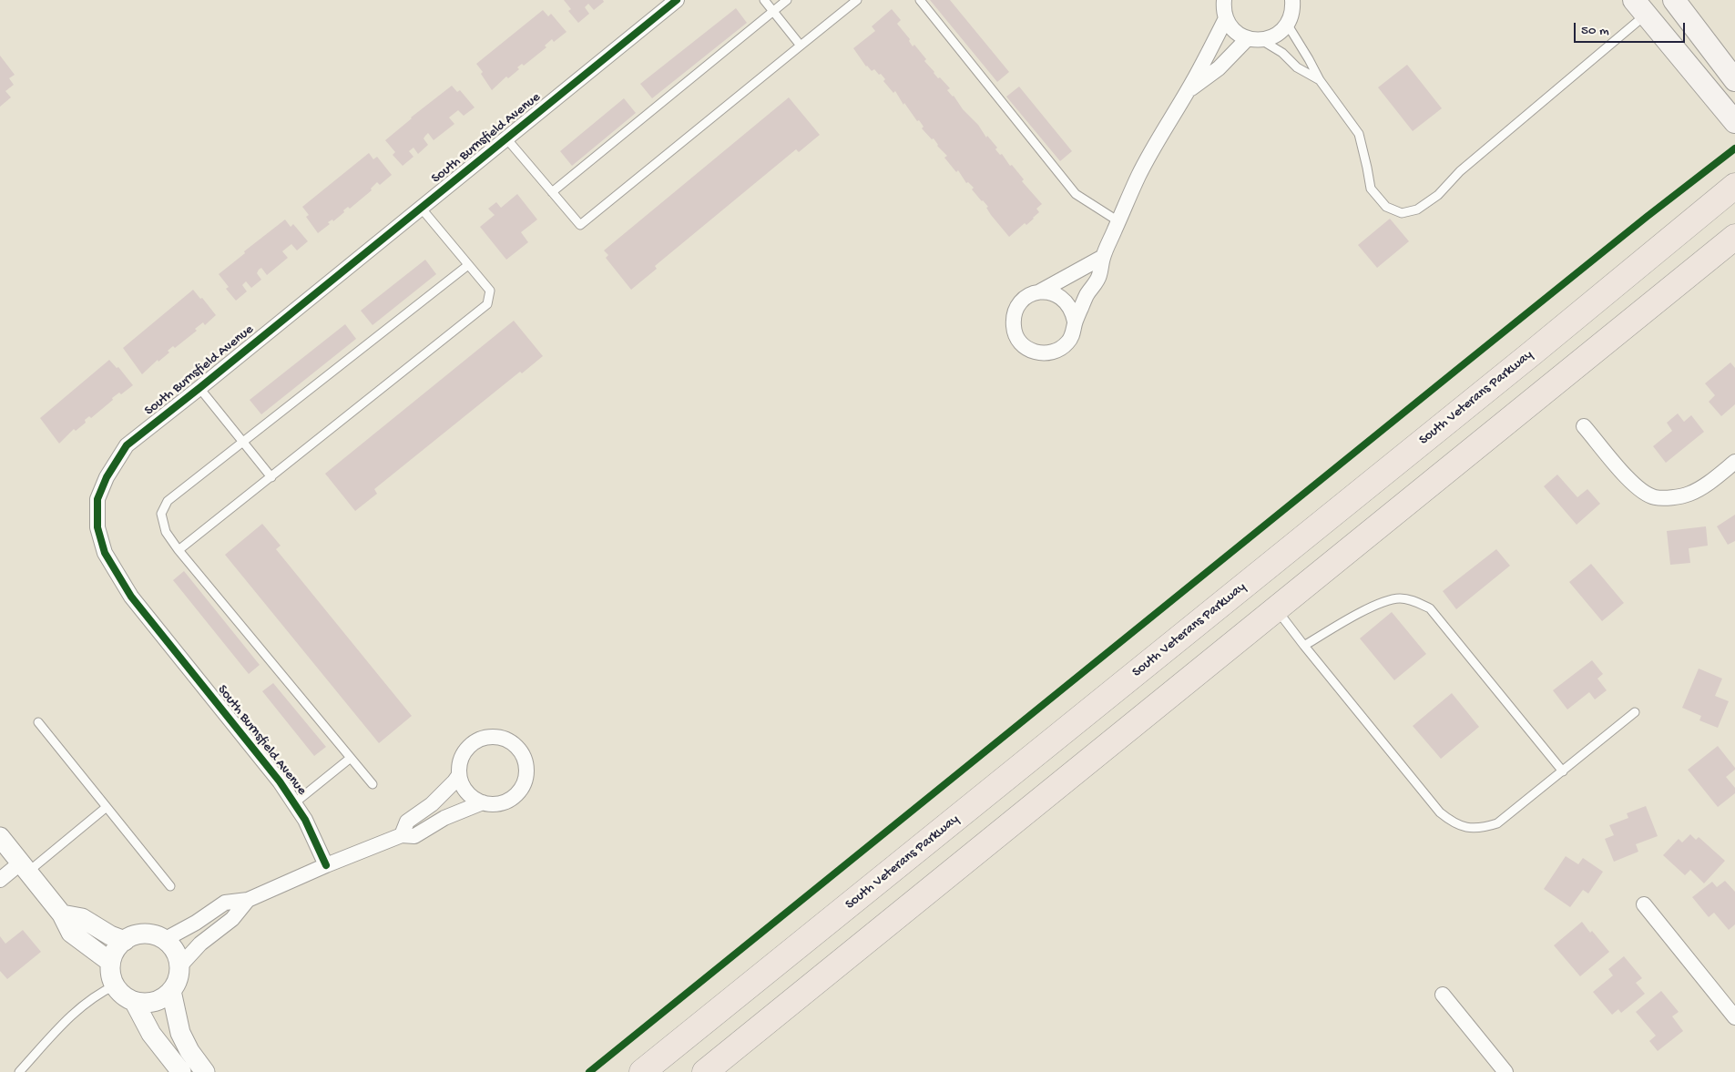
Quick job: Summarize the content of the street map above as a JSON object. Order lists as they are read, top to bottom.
{
  "streets": {
    "highway": ["South Veterans Parkway"],
    "street": ["South Burnsfield Avenue"]
  },
  "scale_bar": "50 m"
}
